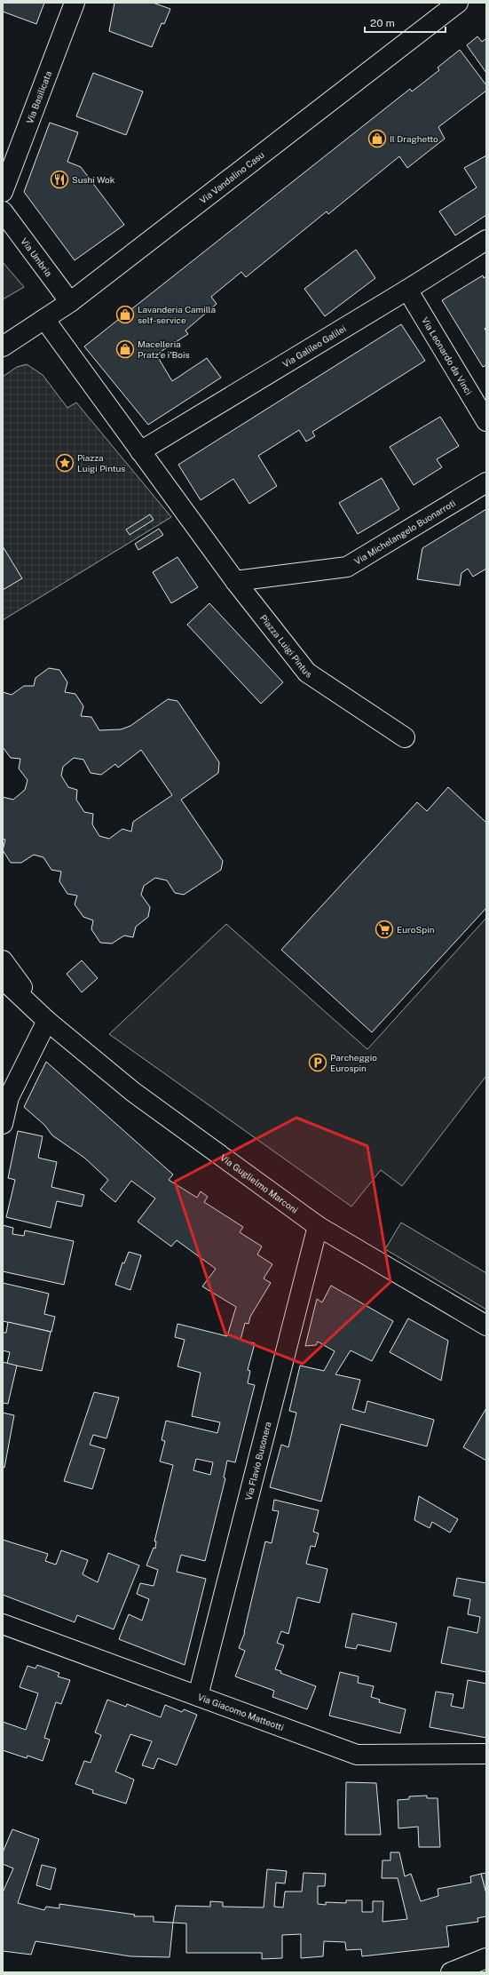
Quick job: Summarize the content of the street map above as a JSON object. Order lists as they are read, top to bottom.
{
  "streets": {
    "street": [
      "Via Basilicata",
      "Via Vandalino Casu",
      "Via Umbria",
      "Via Galileo Galilei",
      "Via Leonardo da Vinci",
      "Via Michelangelo Buonarroti",
      "Piazza Luigi Pintus",
      "Via Guglielmo Marconi",
      "Via Flavio Busonera",
      "Via Giacomo Matteotti"
    ]
  },
  "crossings": [
    ["Via Vandalino Casu", "Via Umbria"],
    ["Via Vandalino Casu", "Piazza Luigi Pintus"],
    ["Via Galileo Galilei", "Via Leonardo da Vinci"],
    ["Via Galileo Galilei", "Piazza Luigi Pintus"],
    ["Via Michelangelo Buonarroti", "Piazza Luigi Pintus"],
    ["Via Guglielmo Marconi", "Via Flavio Busonera"],
    ["Via Flavio Busonera", "Via Giacomo Matteotti"]
  ],
  "places": {
    "shop": ["Il Draghetto", "Lavanderia Camilla self-service", "Macelleria Pratz'e i'Bois"],
    "restaurant": ["Sushi Wok"],
    "place": ["Piazza Luigi Pintus"],
    "supermarket": ["EuroSpin"],
    "parking": ["Parcheggio Eurospin"]
  },
  "scale_bar": "20 m"
}
